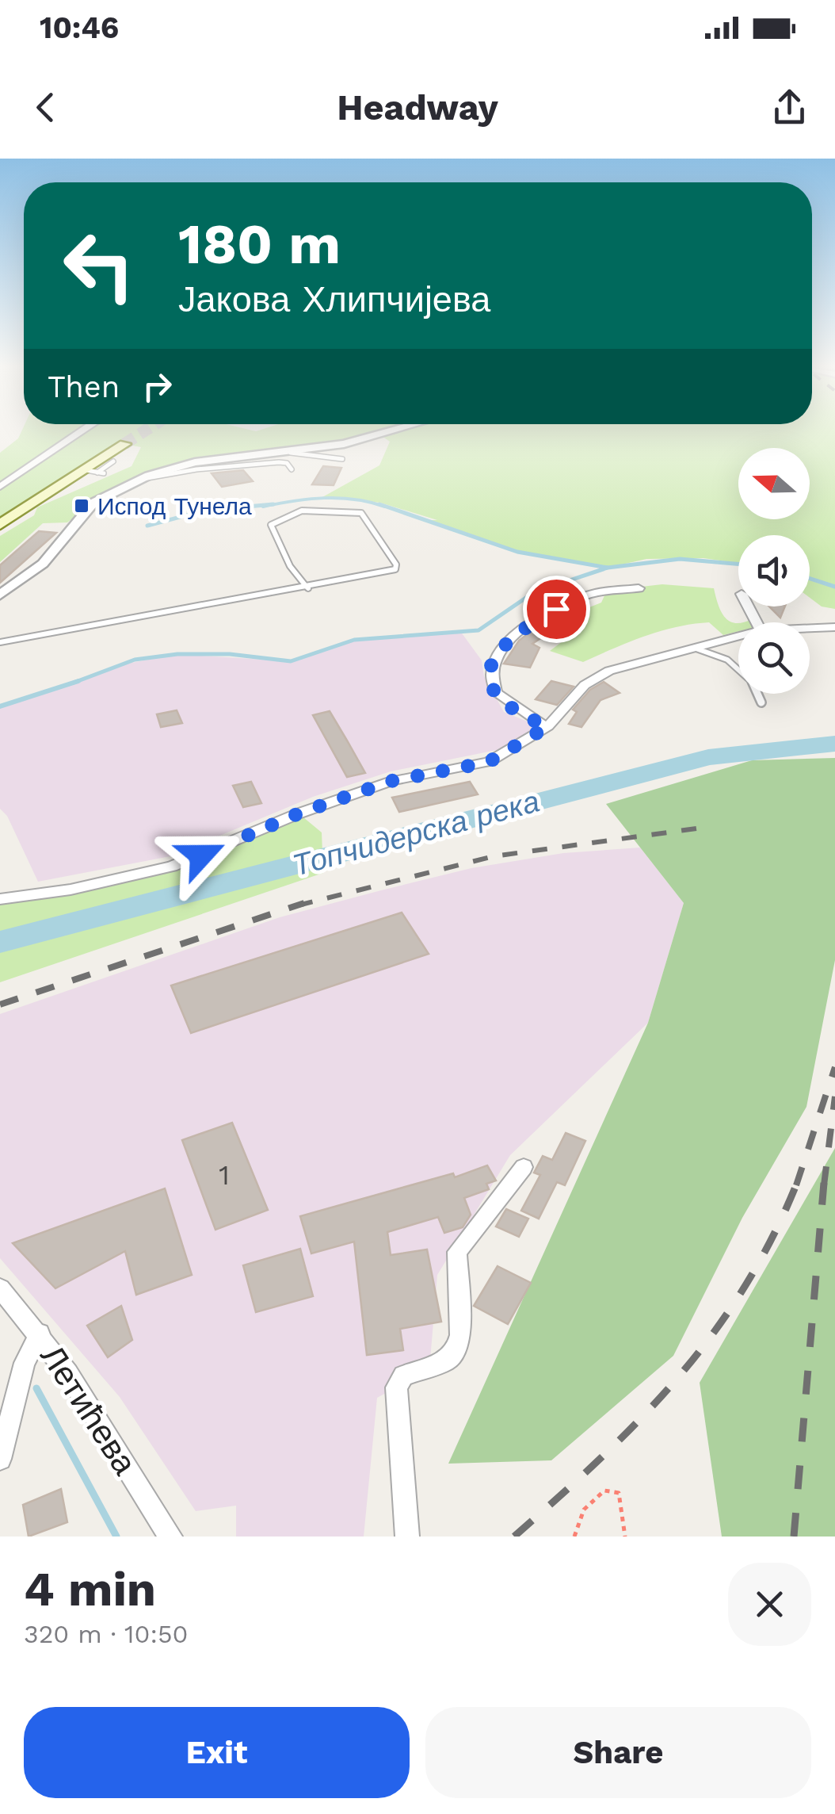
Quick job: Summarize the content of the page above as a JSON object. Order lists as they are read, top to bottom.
{
  "streets": {
    "street": ["Летићева"]
  },
  "water": ["Топчидерска река"],
  "places": {
    "transit": ["Испод Тунела"]
  },
  "house_numbers": ["1"],
  "north": "left",
  "page": {
    "status": "10:46",
    "header": "Headway",
    "turn": ["180 m", "Јакова Хлипчијева"],
    "then": "Then",
    "heading": ["4 min", "320 m · 10:50"],
    "buttons": ["Exit", "Share"]
  }
}
